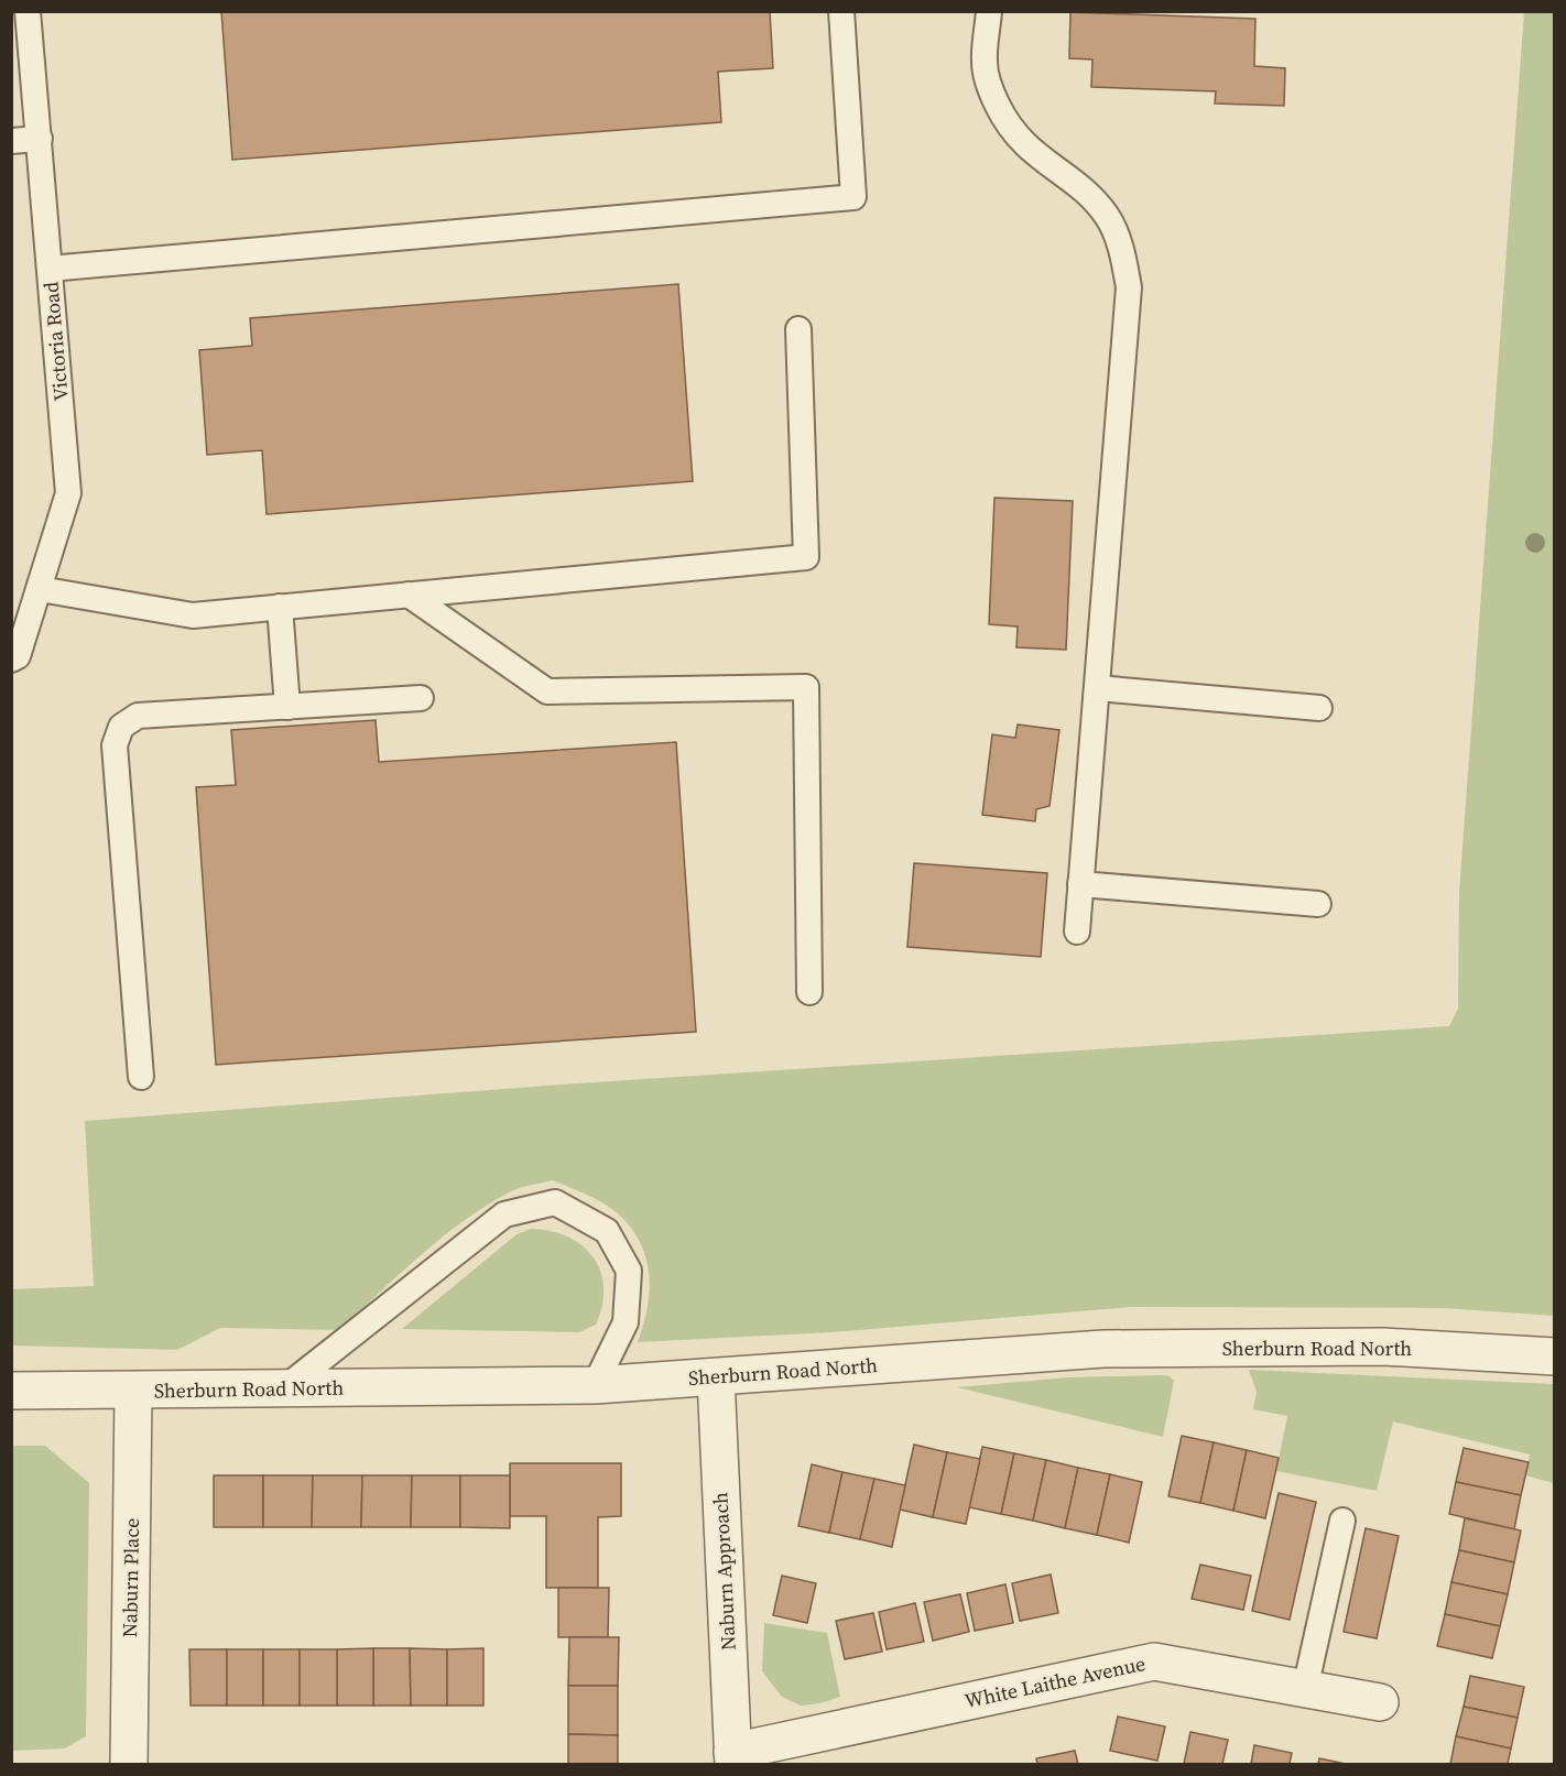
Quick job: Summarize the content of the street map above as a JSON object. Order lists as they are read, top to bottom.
{
  "streets": {
    "street": [
      "Sherburn Road North",
      "Naburn Approach",
      "Naburn Place",
      "White Laithe Avenue"
    ],
    "lane": ["Victoria Road"]
  },
  "crossings": [
    ["Sherburn Road North", "Naburn Approach"],
    ["Sherburn Road North", "Naburn Place"],
    ["Naburn Approach", "White Laithe Avenue"]
  ]
}
